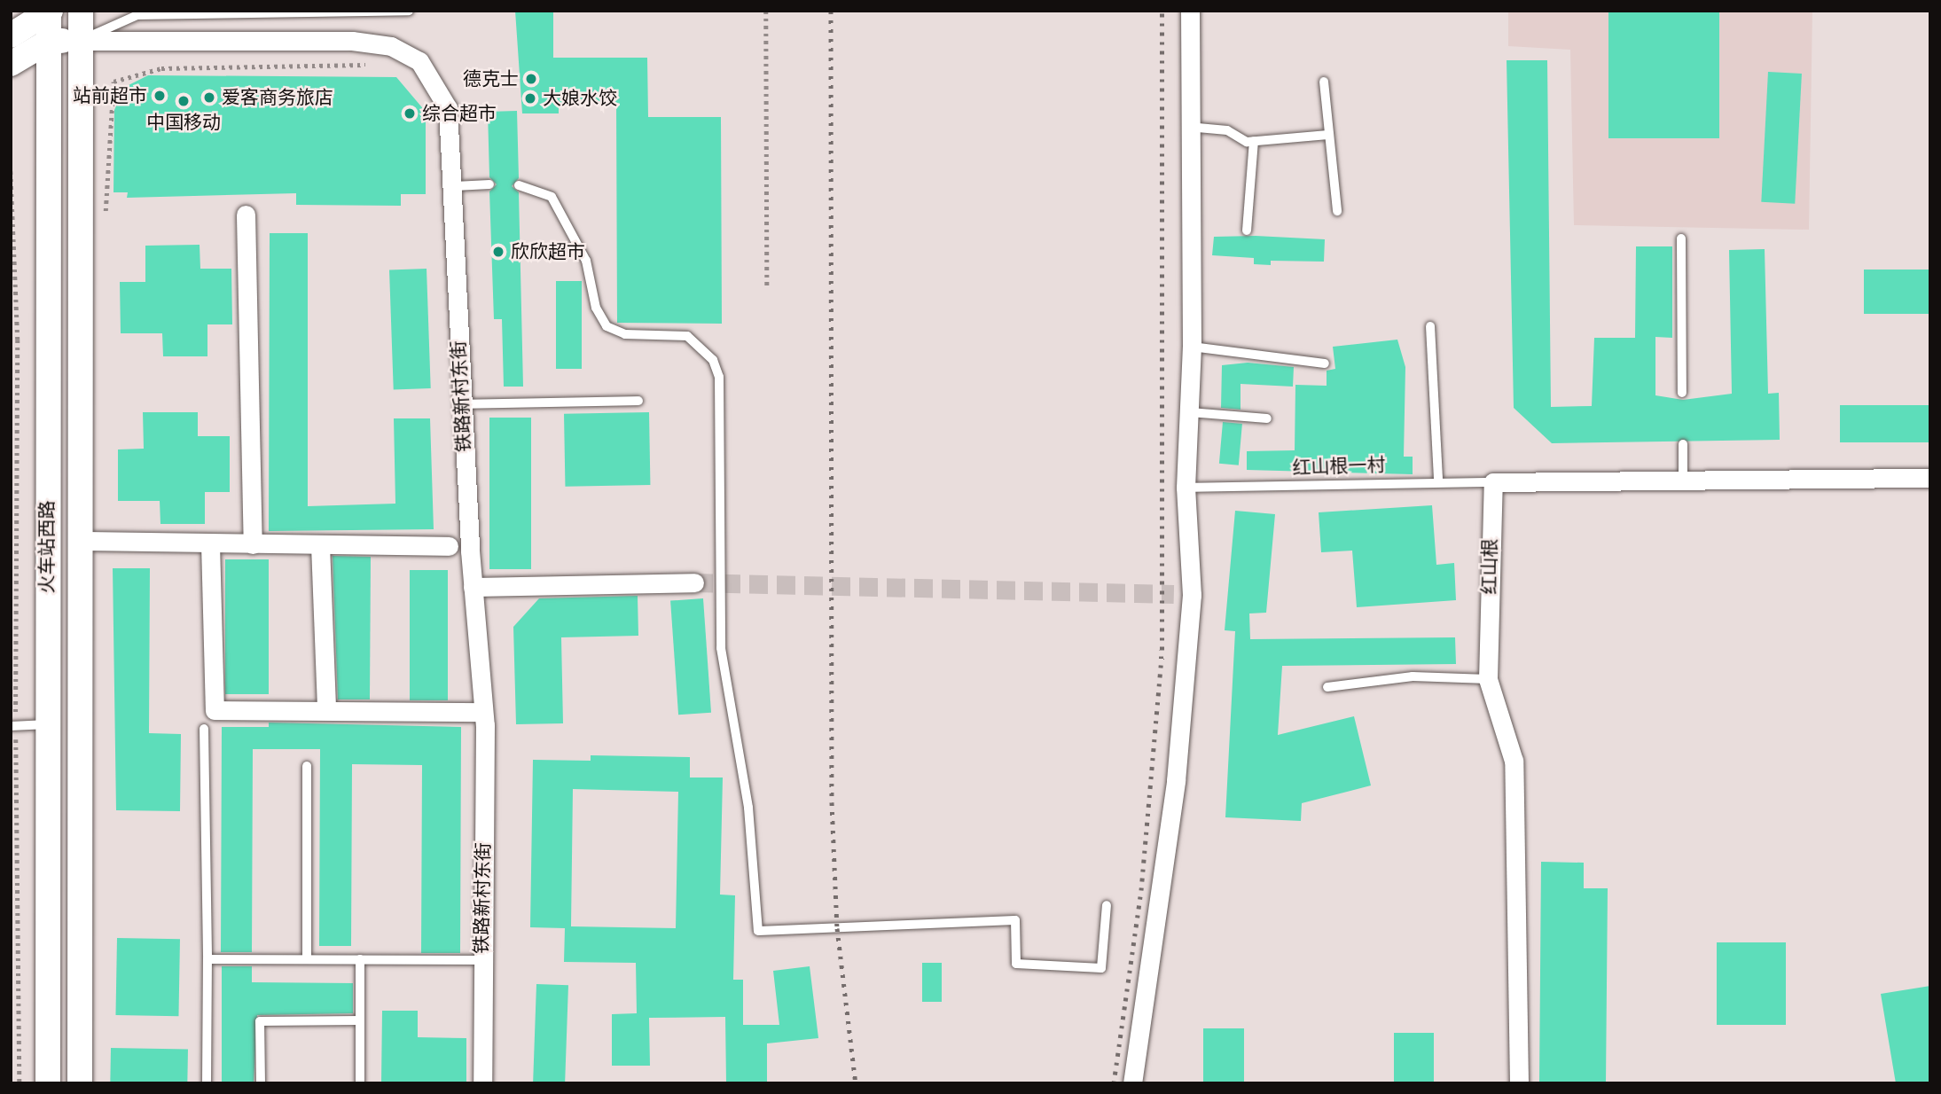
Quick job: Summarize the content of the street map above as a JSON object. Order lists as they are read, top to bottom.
{
  "streets": {
    "main road": ["火车站西路"],
    "street": ["铁路新村东街", "红山根"],
    "lane": ["红山根一村"]
  },
  "crossings": [
    ["铁路新村东街", "火车站西路"],
    ["红山根一村", "红山根"]
  ],
  "places": [
    "德克士",
    "站前超市",
    "爱客商务旅店",
    "大娘水饺",
    "中国移动",
    "综合超市",
    "欣欣超市"
  ]
}
